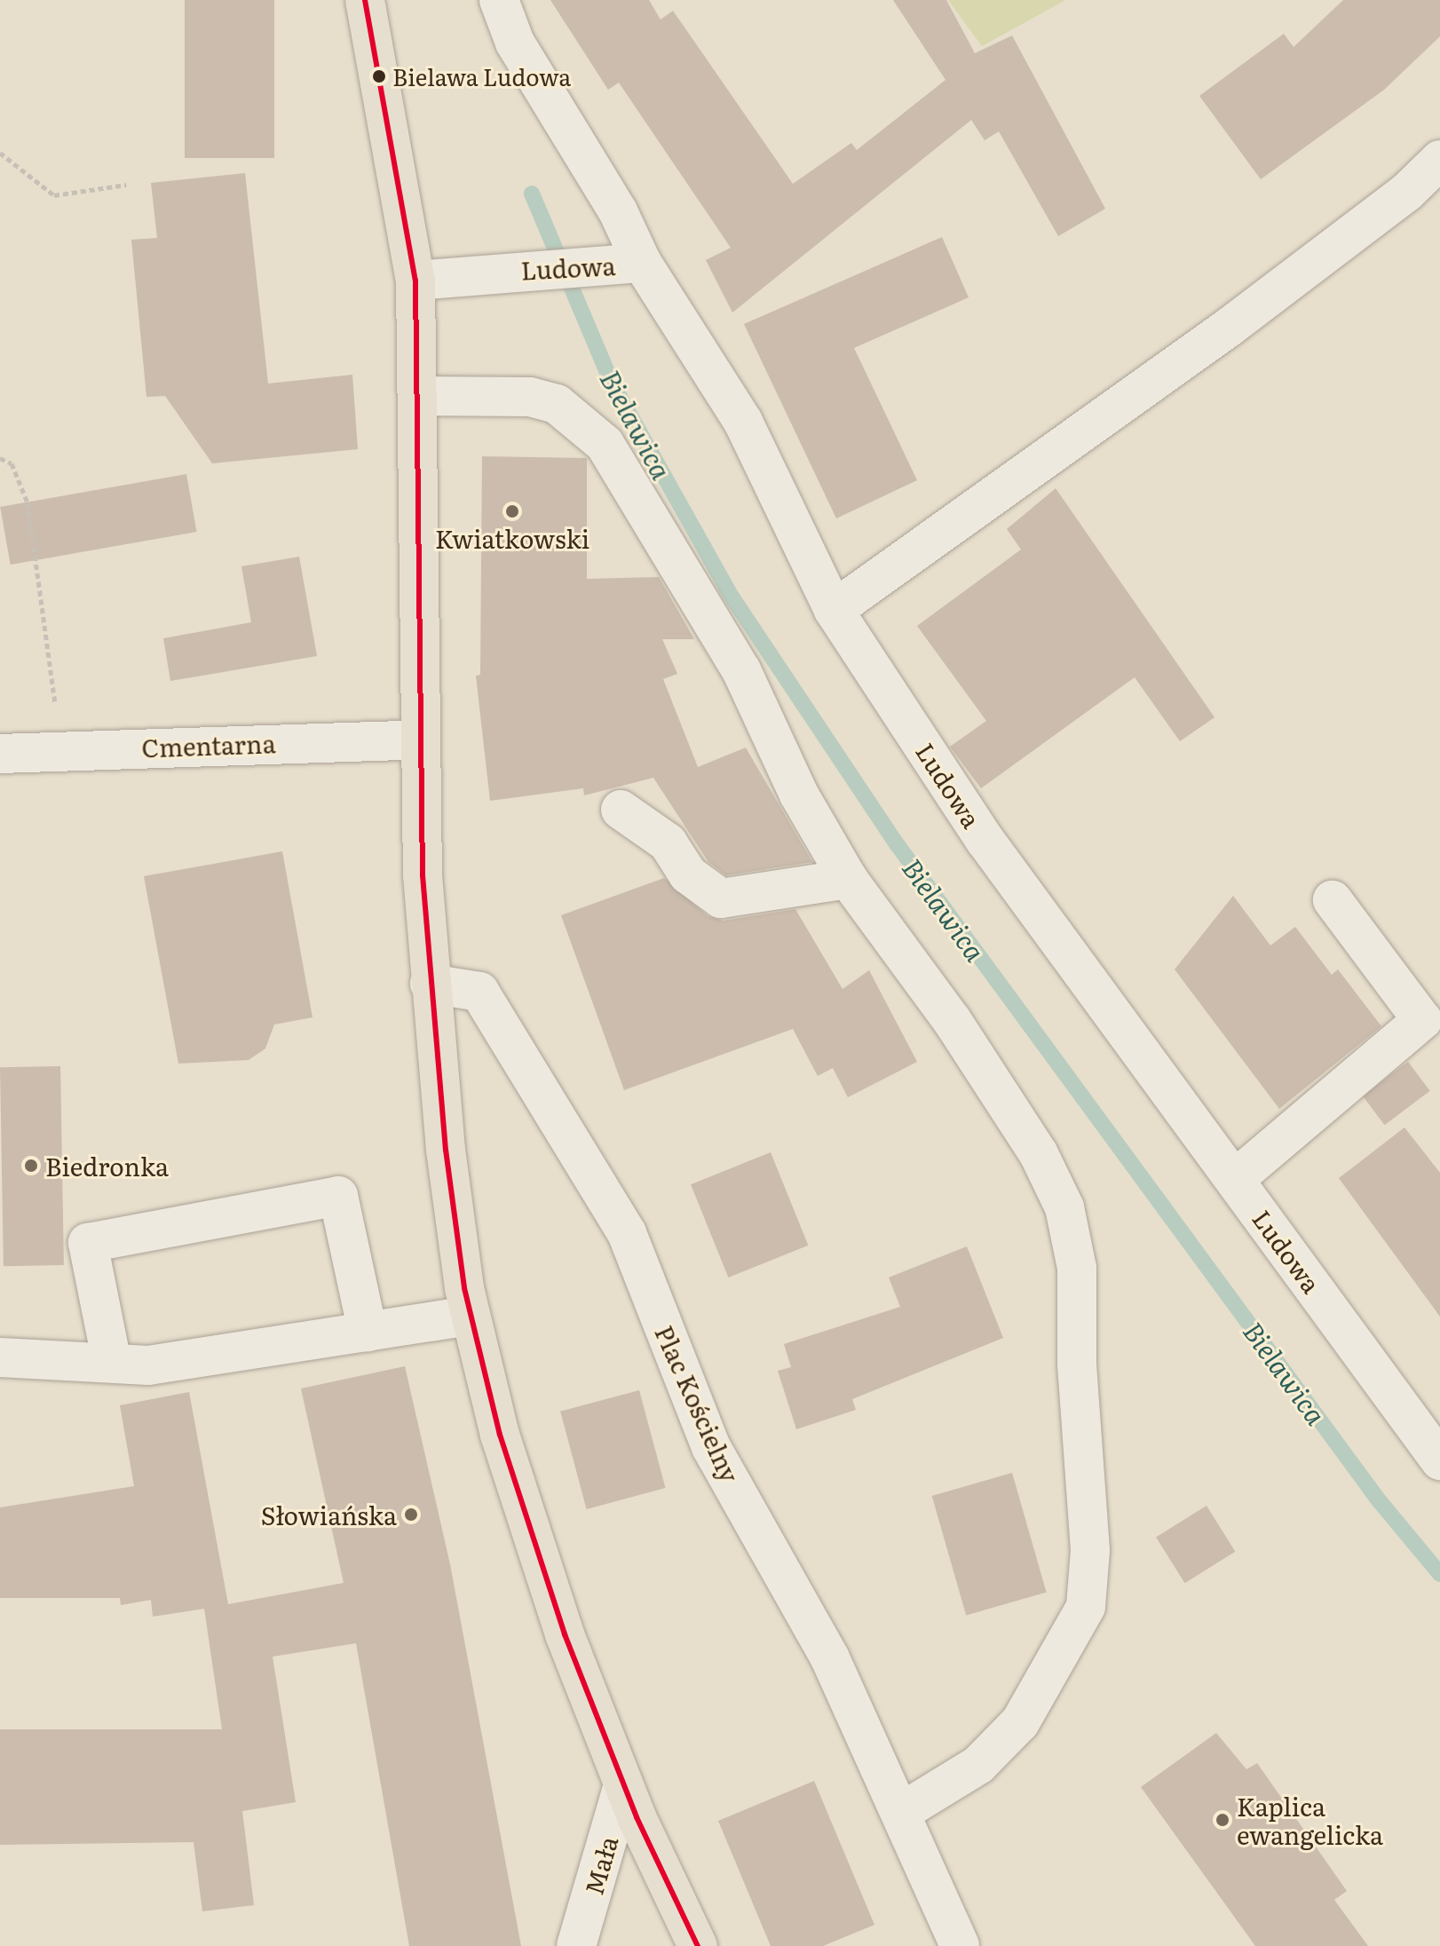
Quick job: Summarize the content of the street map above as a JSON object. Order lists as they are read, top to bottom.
{
  "streets": {
    "street": [
      "Ludowa",
      "Cmentarna",
      "Plac Kościelny",
      "Mała"
    ]
  },
  "water": ["Bielawica"],
  "places": [
    "Bielawa Ludowa",
    "Kwiatkowski",
    "Biedronka",
    "Słowiańska",
    "Kaplica ewangelicka"
  ]
}
